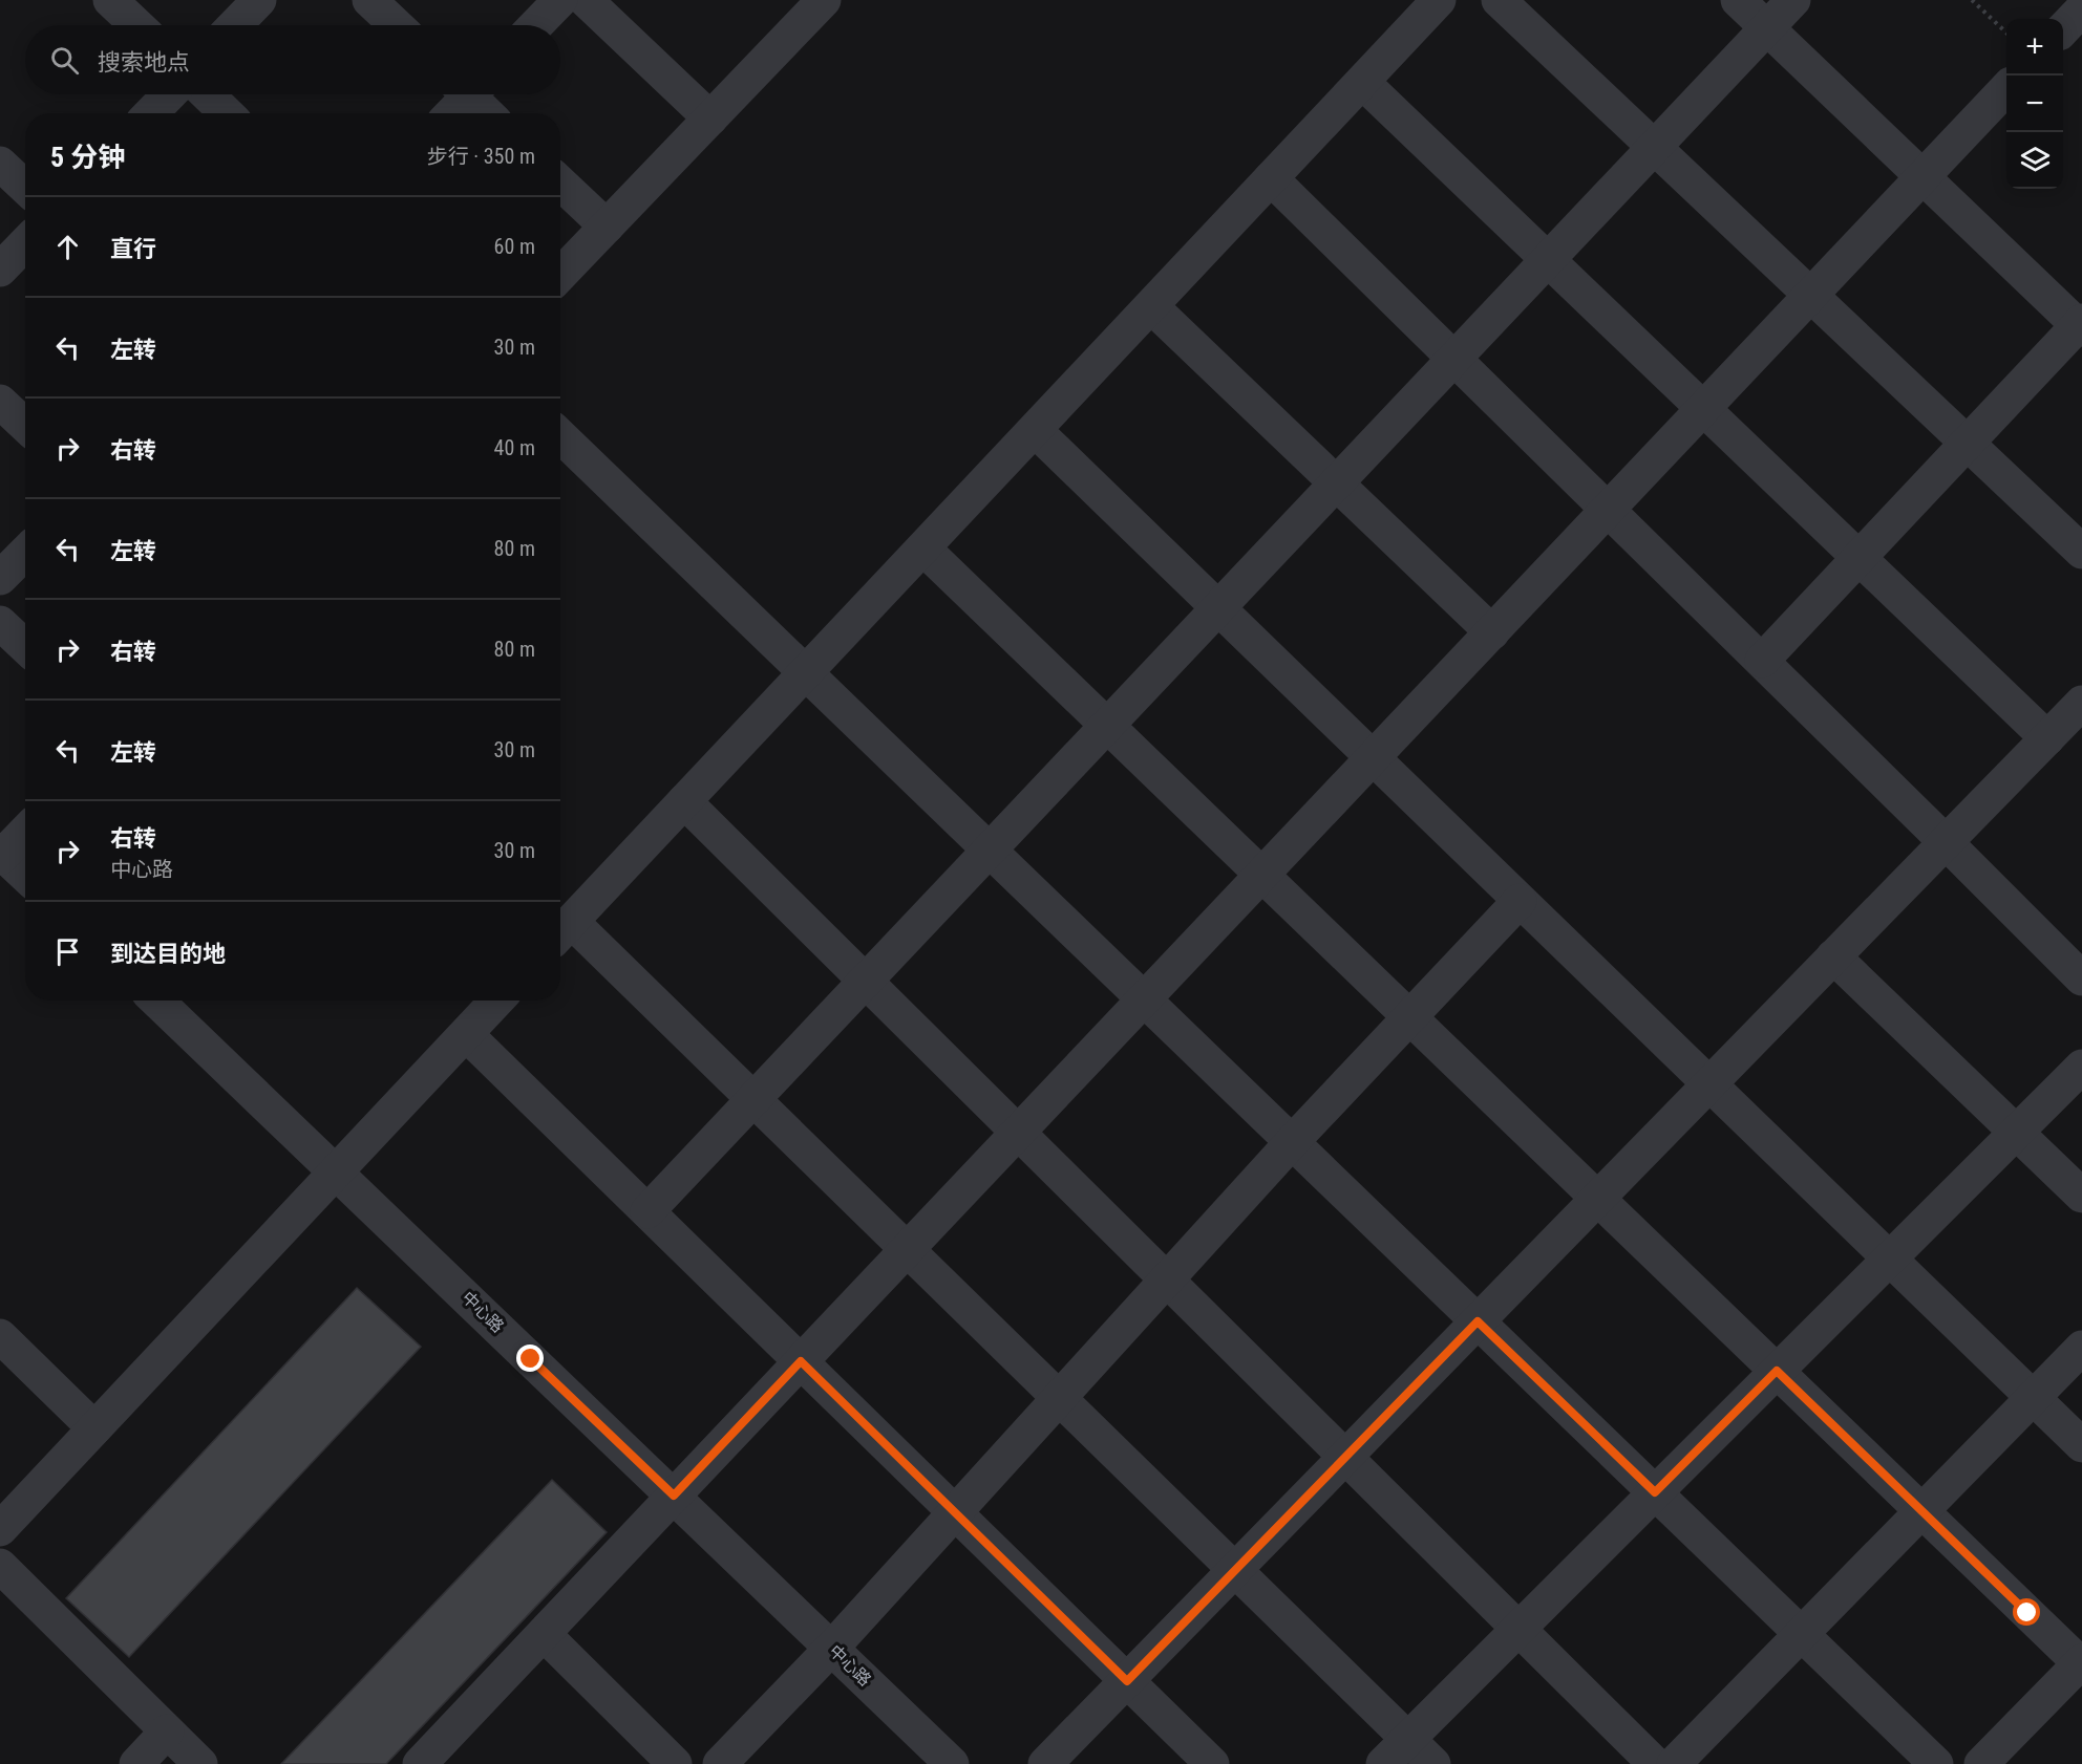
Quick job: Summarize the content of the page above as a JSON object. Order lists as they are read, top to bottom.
{
  "streets": {
    "street": ["中心路"]
  },
  "page": {
    "map_buttons": ["+", "−"],
    "search": "搜索地点",
    "heading": ["5 分钟", "步行 · 350 m"],
    "list": [
      ["直行", "60 m"],
      ["左转", "30 m"],
      ["右转", "40 m"],
      ["左转", "80 m"],
      ["右转", "80 m"],
      ["左转", "30 m"],
      ["右转", "中心路", "30 m"],
      "到达目的地"
    ]
  }
}
